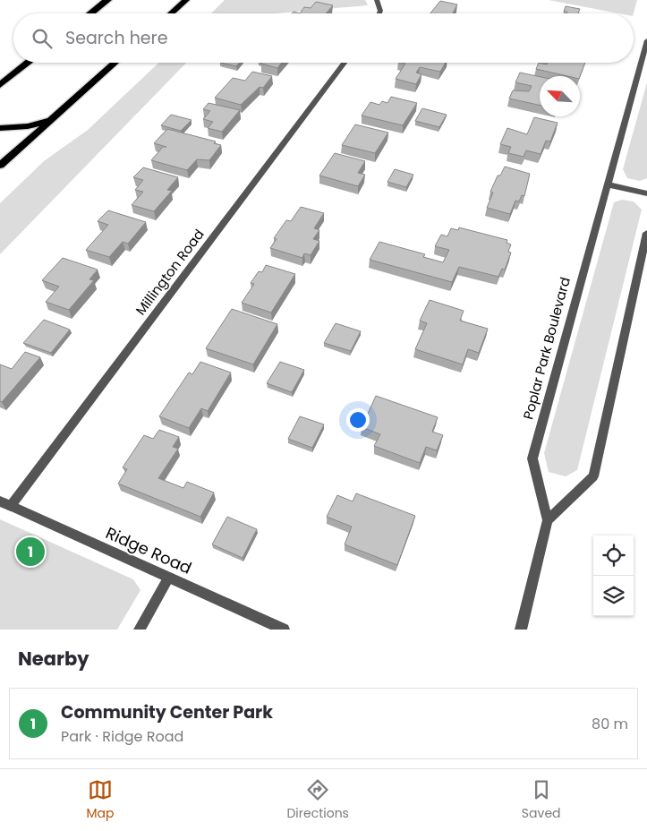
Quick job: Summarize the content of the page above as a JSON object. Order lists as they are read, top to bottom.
{
  "streets": {
    "street": ["Millington Road", "Poplar Park Boulevard", "Ridge Road"]
  },
  "crossings": [
    ["Millington Road", "Ridge Road"]
  ],
  "north": "top left",
  "page": {
    "search": "Search here",
    "pins": "1",
    "heading": "Nearby",
    "list": [
      {
        "mark": "1",
        "name": "Community Center Park",
        "note": "Park · Ridge Road",
        "value": "80 m"
      }
    ],
    "nav": ["Map", "Directions", "Saved"]
  }
}
